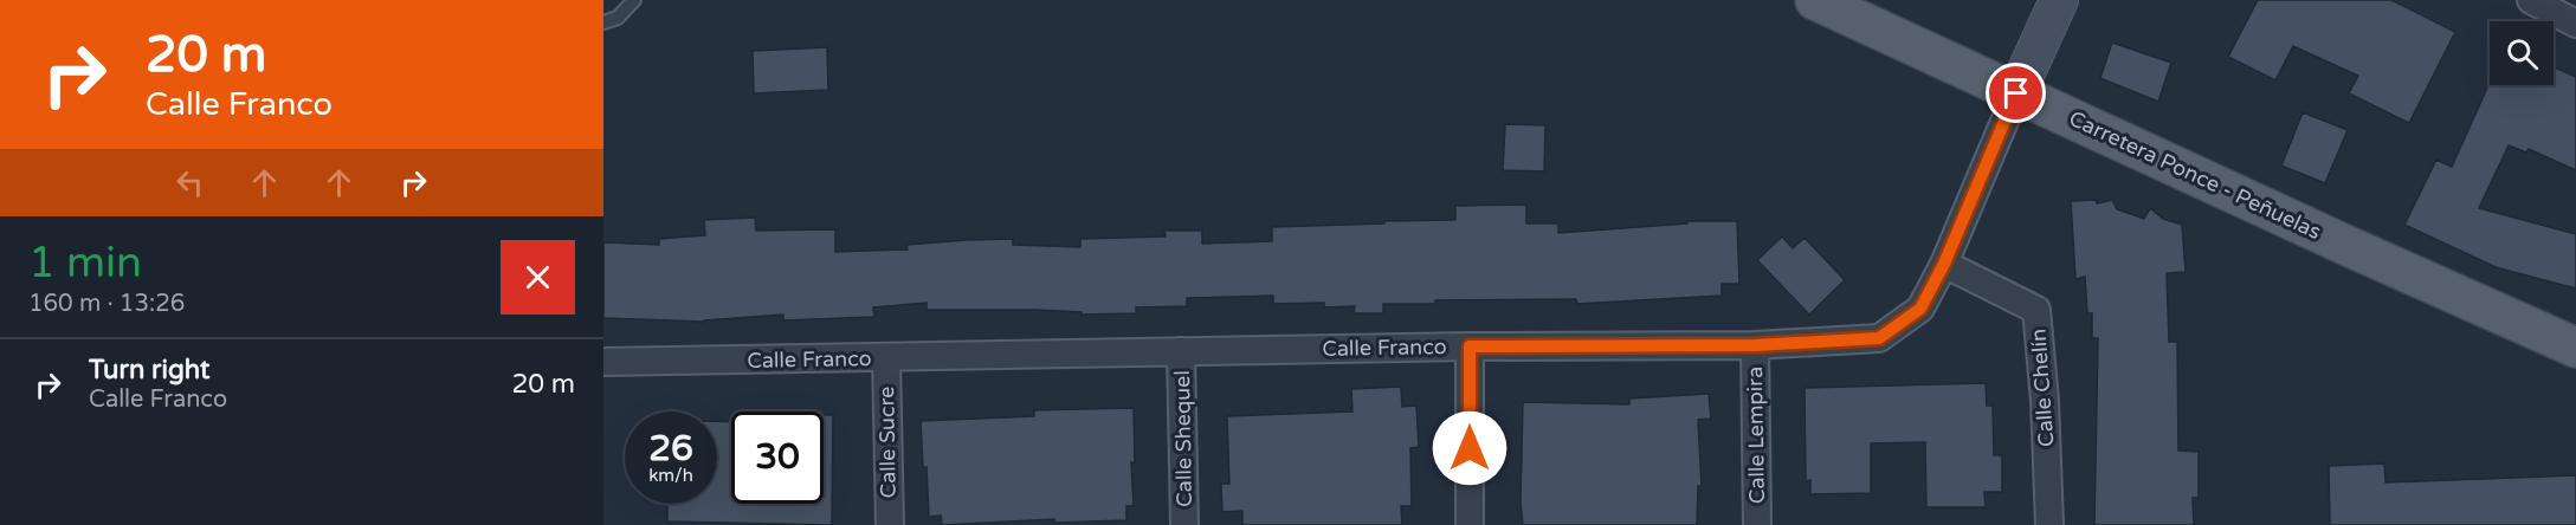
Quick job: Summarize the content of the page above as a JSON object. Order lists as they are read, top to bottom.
{
  "streets": {
    "main road": ["Carretera Ponce - Peñuelas"],
    "street": [
      "Calle Franco",
      "Calle Chelín",
      "Calle Lempira",
      "Calle Shequel",
      "Calle Sucre"
    ]
  },
  "crossings": [
    ["Carretera Ponce - Peñuelas", "Calle Franco"],
    ["Calle Franco", "Calle Chelín"],
    ["Calle Franco", "Calle Lempira"],
    ["Calle Franco", "Calle Shequel"],
    ["Calle Franco", "Calle Sucre"]
  ],
  "page": {
    "turn": ["20 m", "Calle Franco"],
    "heading": ["1 min", "160 m · 13:26"],
    "list": [
      {
        "name": "Turn right",
        "note": "Calle Franco",
        "value": "20 m"
      }
    ],
    "speed": "26 km/h",
    "limit": "30"
  }
}
